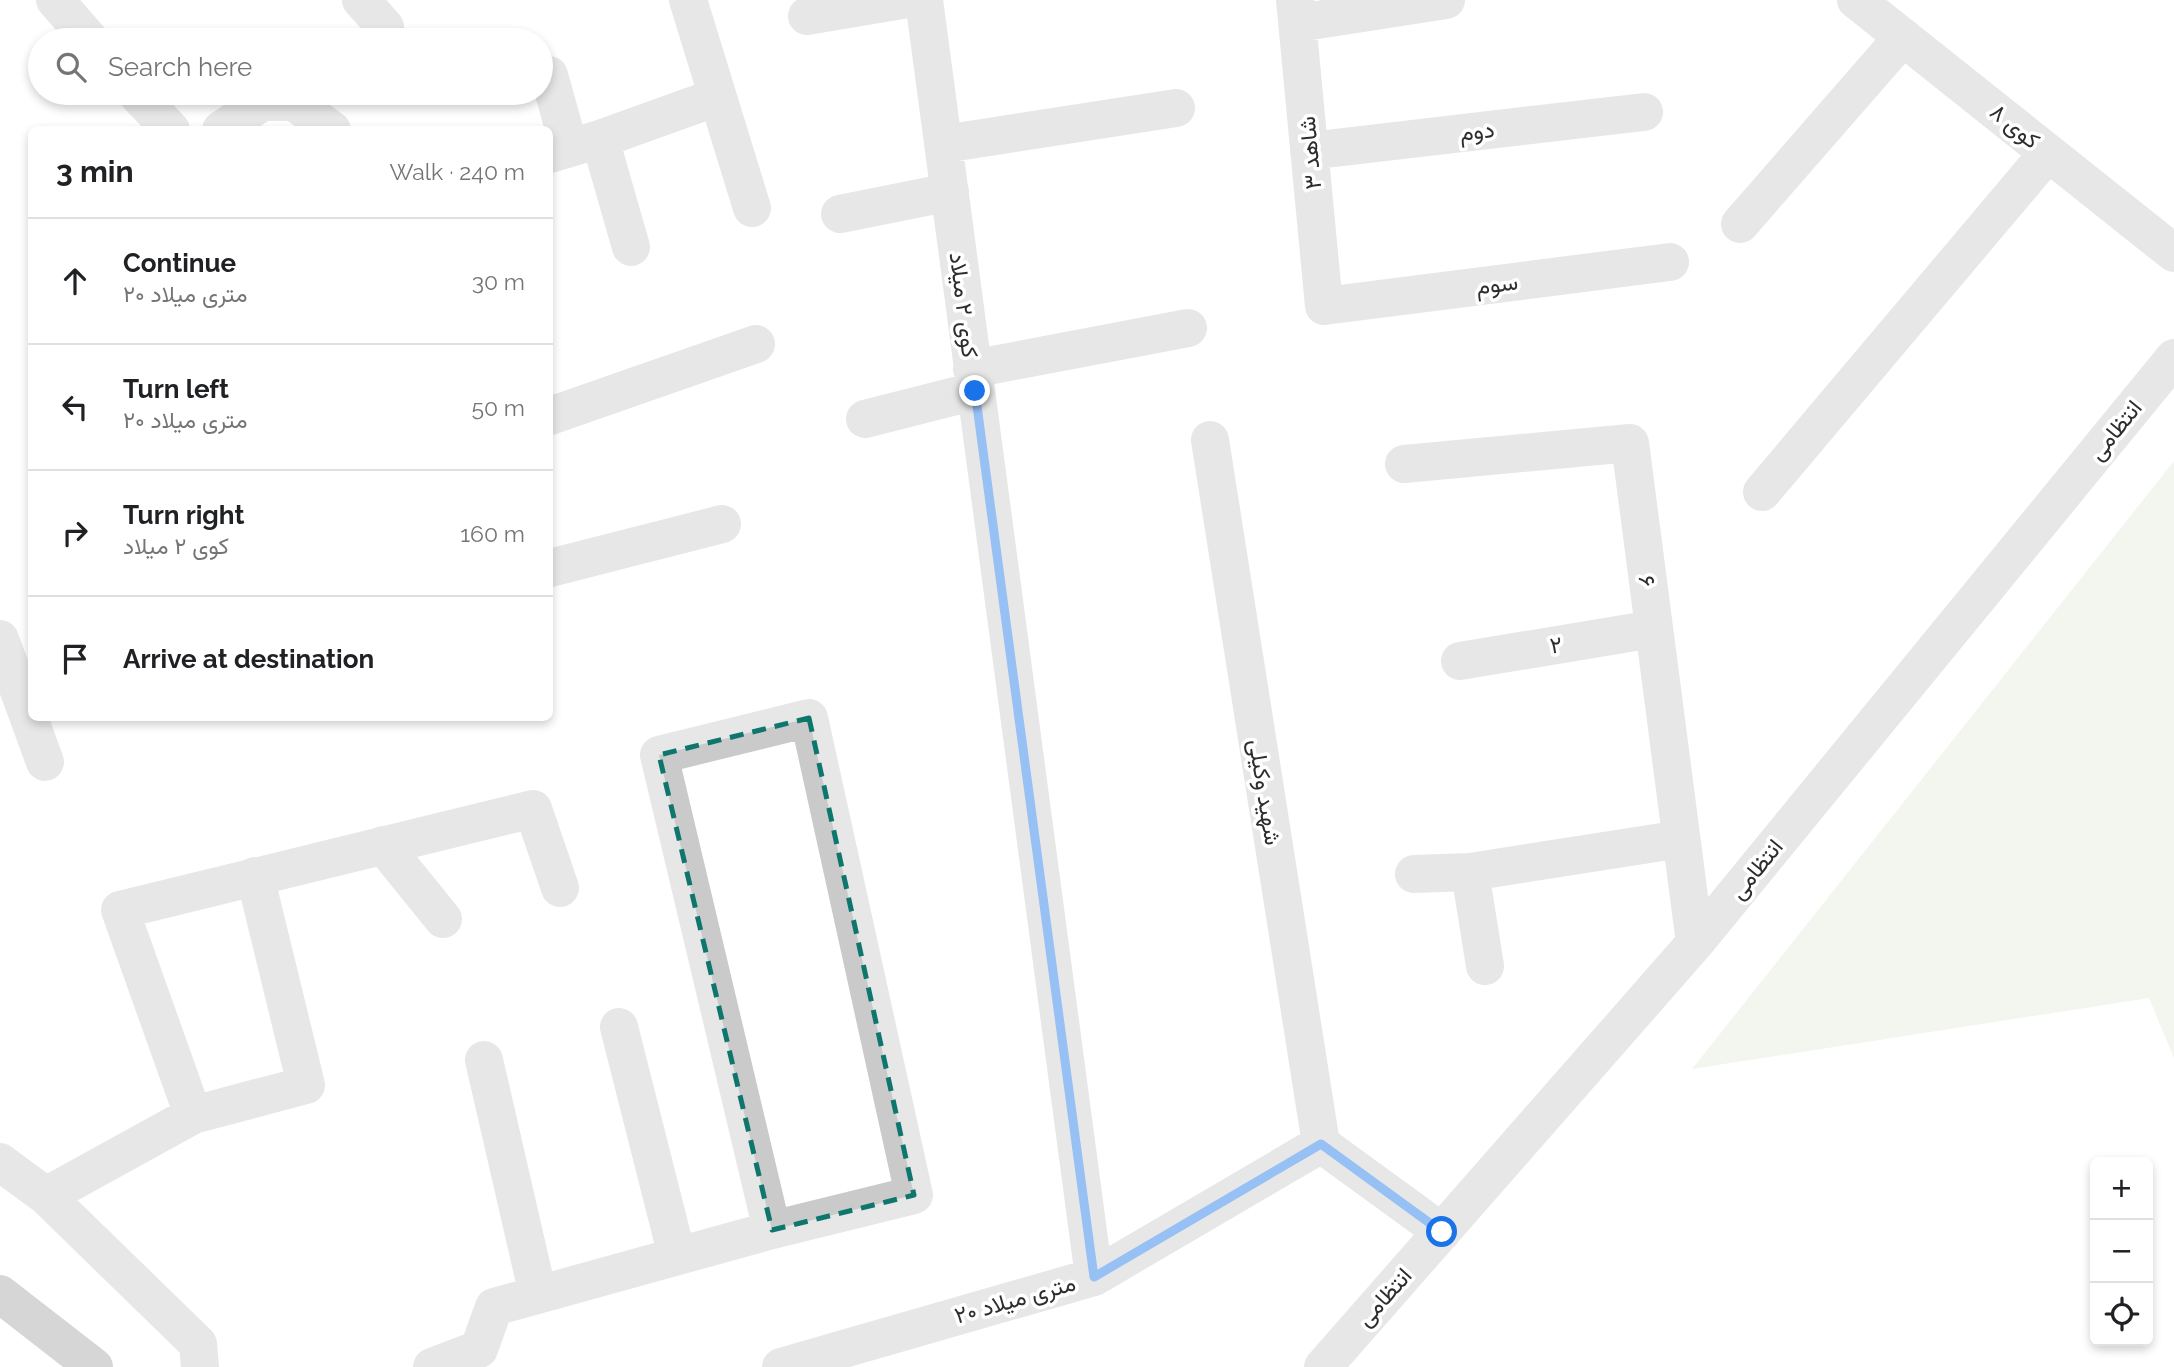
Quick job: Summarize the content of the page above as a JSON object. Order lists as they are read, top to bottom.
{
  "streets": {
    "street": [
      "کوی ۸",
      "دوم",
      "شاهد ۳",
      "سوم",
      "کوی ۲ میلاد",
      "انتظامی",
      "۶",
      "۲",
      "شهید وکیلی",
      "۲۰ متری میلاد"
    ]
  },
  "crossings": [
    ["دوم", "شاهد ۳"],
    ["شاهد ۳", "سوم"],
    ["کوی ۲ میلاد", "۲۰ متری میلاد"],
    ["انتظامی", "۶"],
    ["۶", "۲"],
    ["شهید وکیلی", "۲۰ متری میلاد"]
  ],
  "page": {
    "search": "Search here",
    "heading": ["3 min", "Walk · 240 m"],
    "list": [
      ["Continue", "۲۰ متری میلاد", "30 m"],
      ["Turn left", "۲۰ متری میلاد", "50 m"],
      ["Turn right", "کوی ۲ میلاد", "160 m"],
      "Arrive at destination"
    ],
    "map_buttons": ["+", "−"]
  }
}
